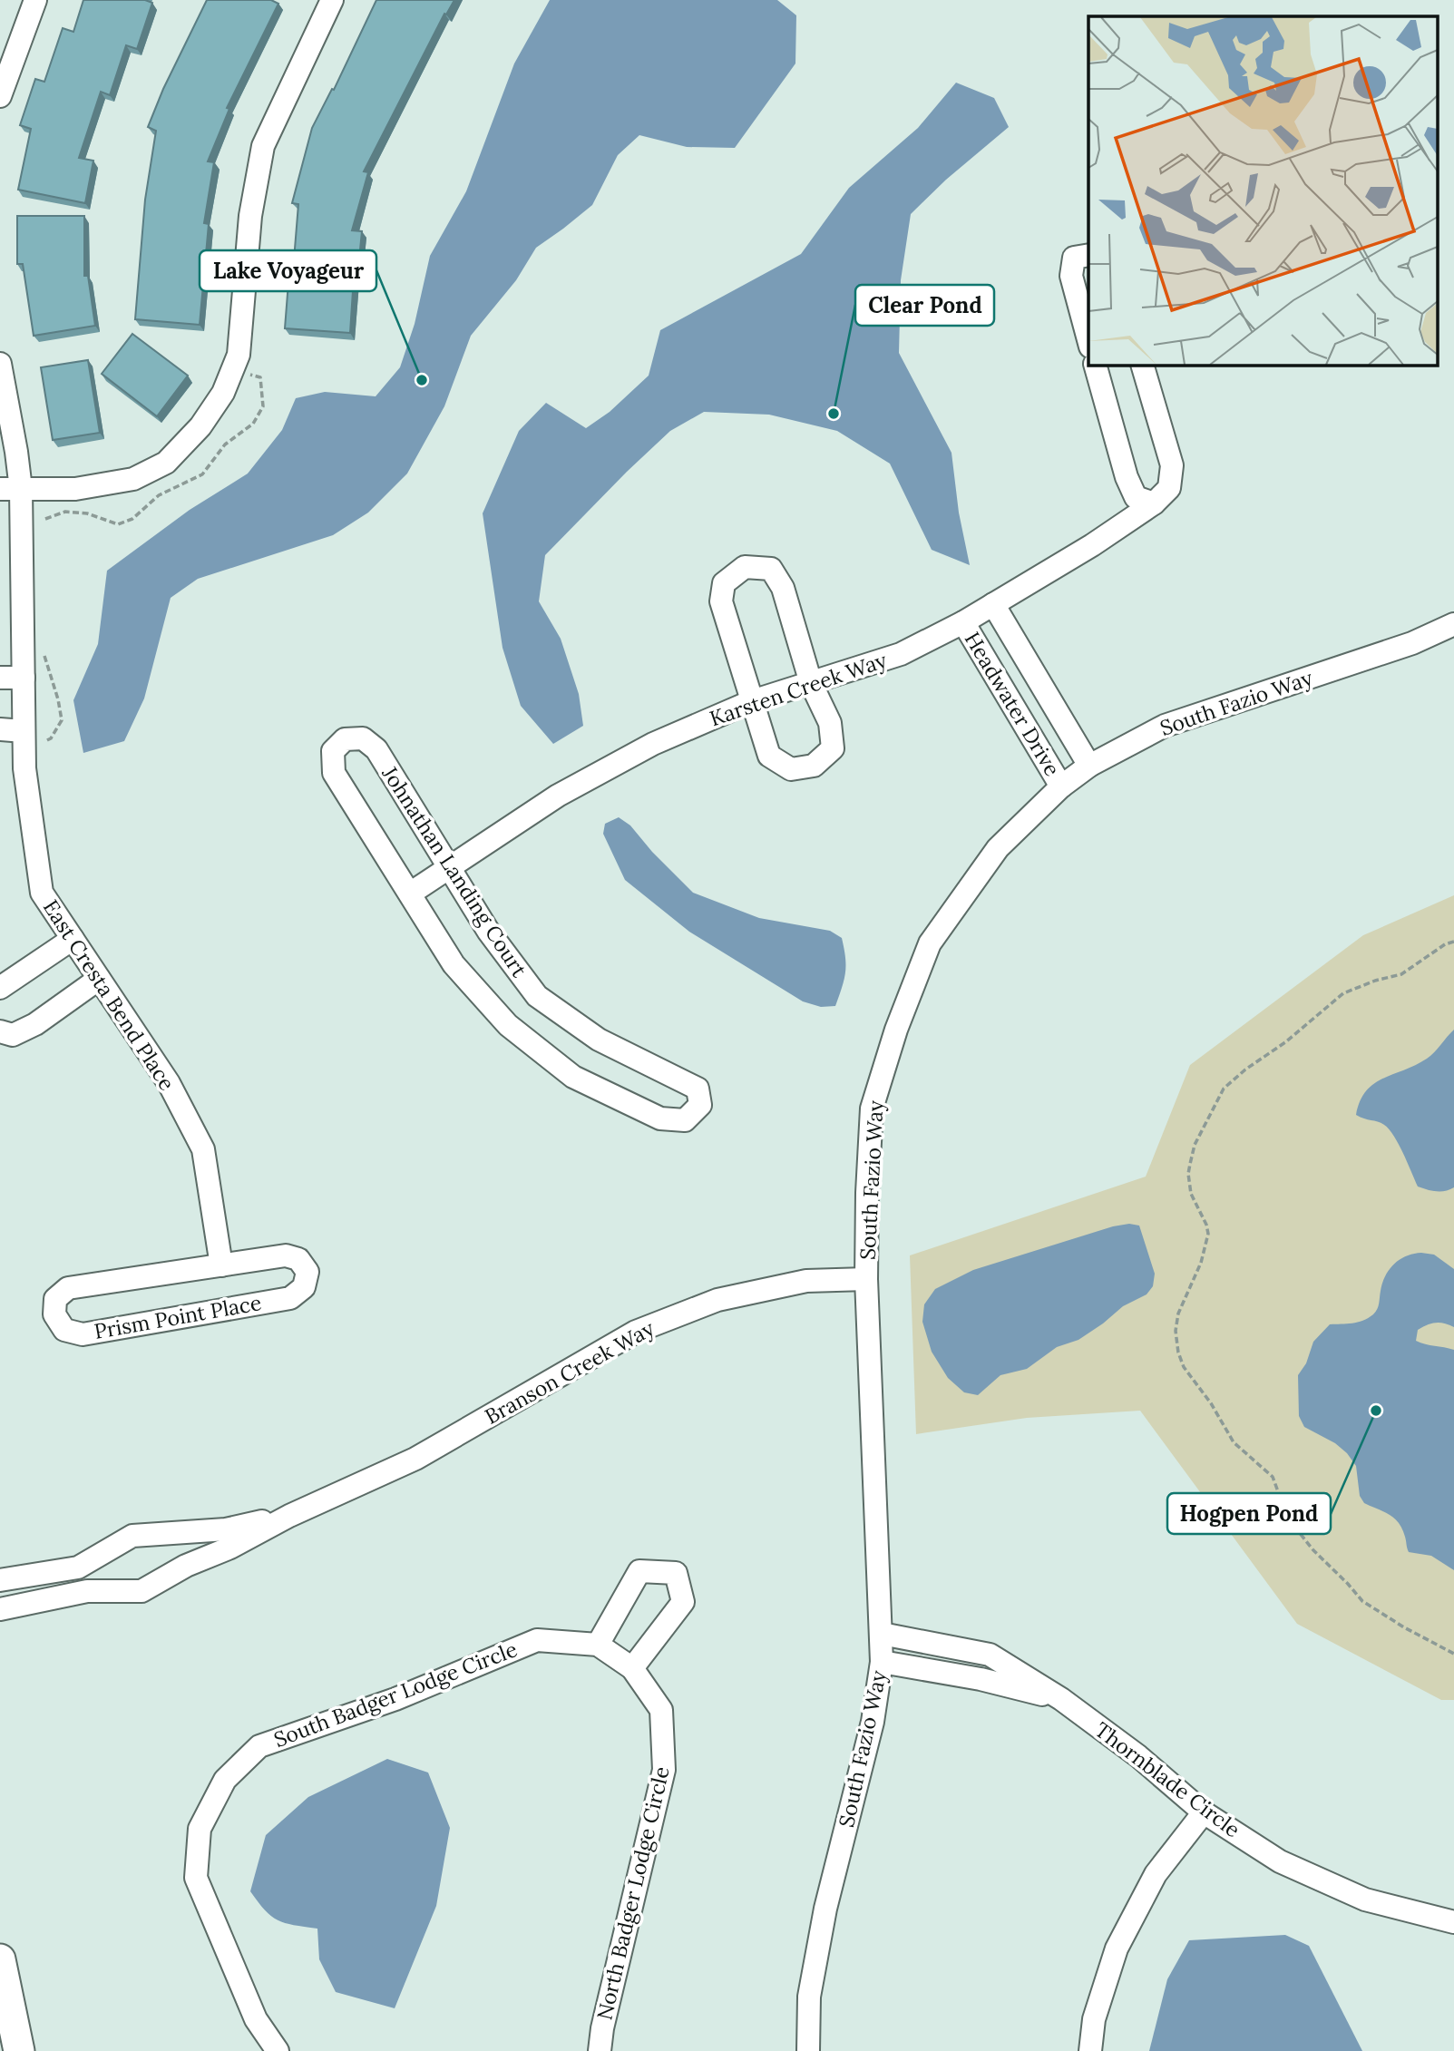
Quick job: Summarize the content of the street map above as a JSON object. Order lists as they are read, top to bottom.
{
  "streets": {
    "street": [
      "Karsten Creek Way",
      "South Fazio Way",
      "Headwater Drive",
      "Johnathan Landing Court",
      "East Cresta Bend Place",
      "Prism Point Place",
      "Branson Creek Way",
      "South Badger Lodge Circle",
      "Thornblade Circle",
      "North Badger Lodge Circle"
    ]
  },
  "crossings": [
    ["Karsten Creek Way", "Headwater Drive"],
    ["Karsten Creek Way", "Johnathan Landing Court"],
    ["South Fazio Way", "Headwater Drive"],
    ["South Fazio Way", "Branson Creek Way"],
    ["South Fazio Way", "Thornblade Circle"],
    ["East Cresta Bend Place", "Prism Point Place"],
    ["South Badger Lodge Circle", "North Badger Lodge Circle"]
  ],
  "places": ["Lake Voyageur", "Clear Pond", "Hogpen Pond"]
}
